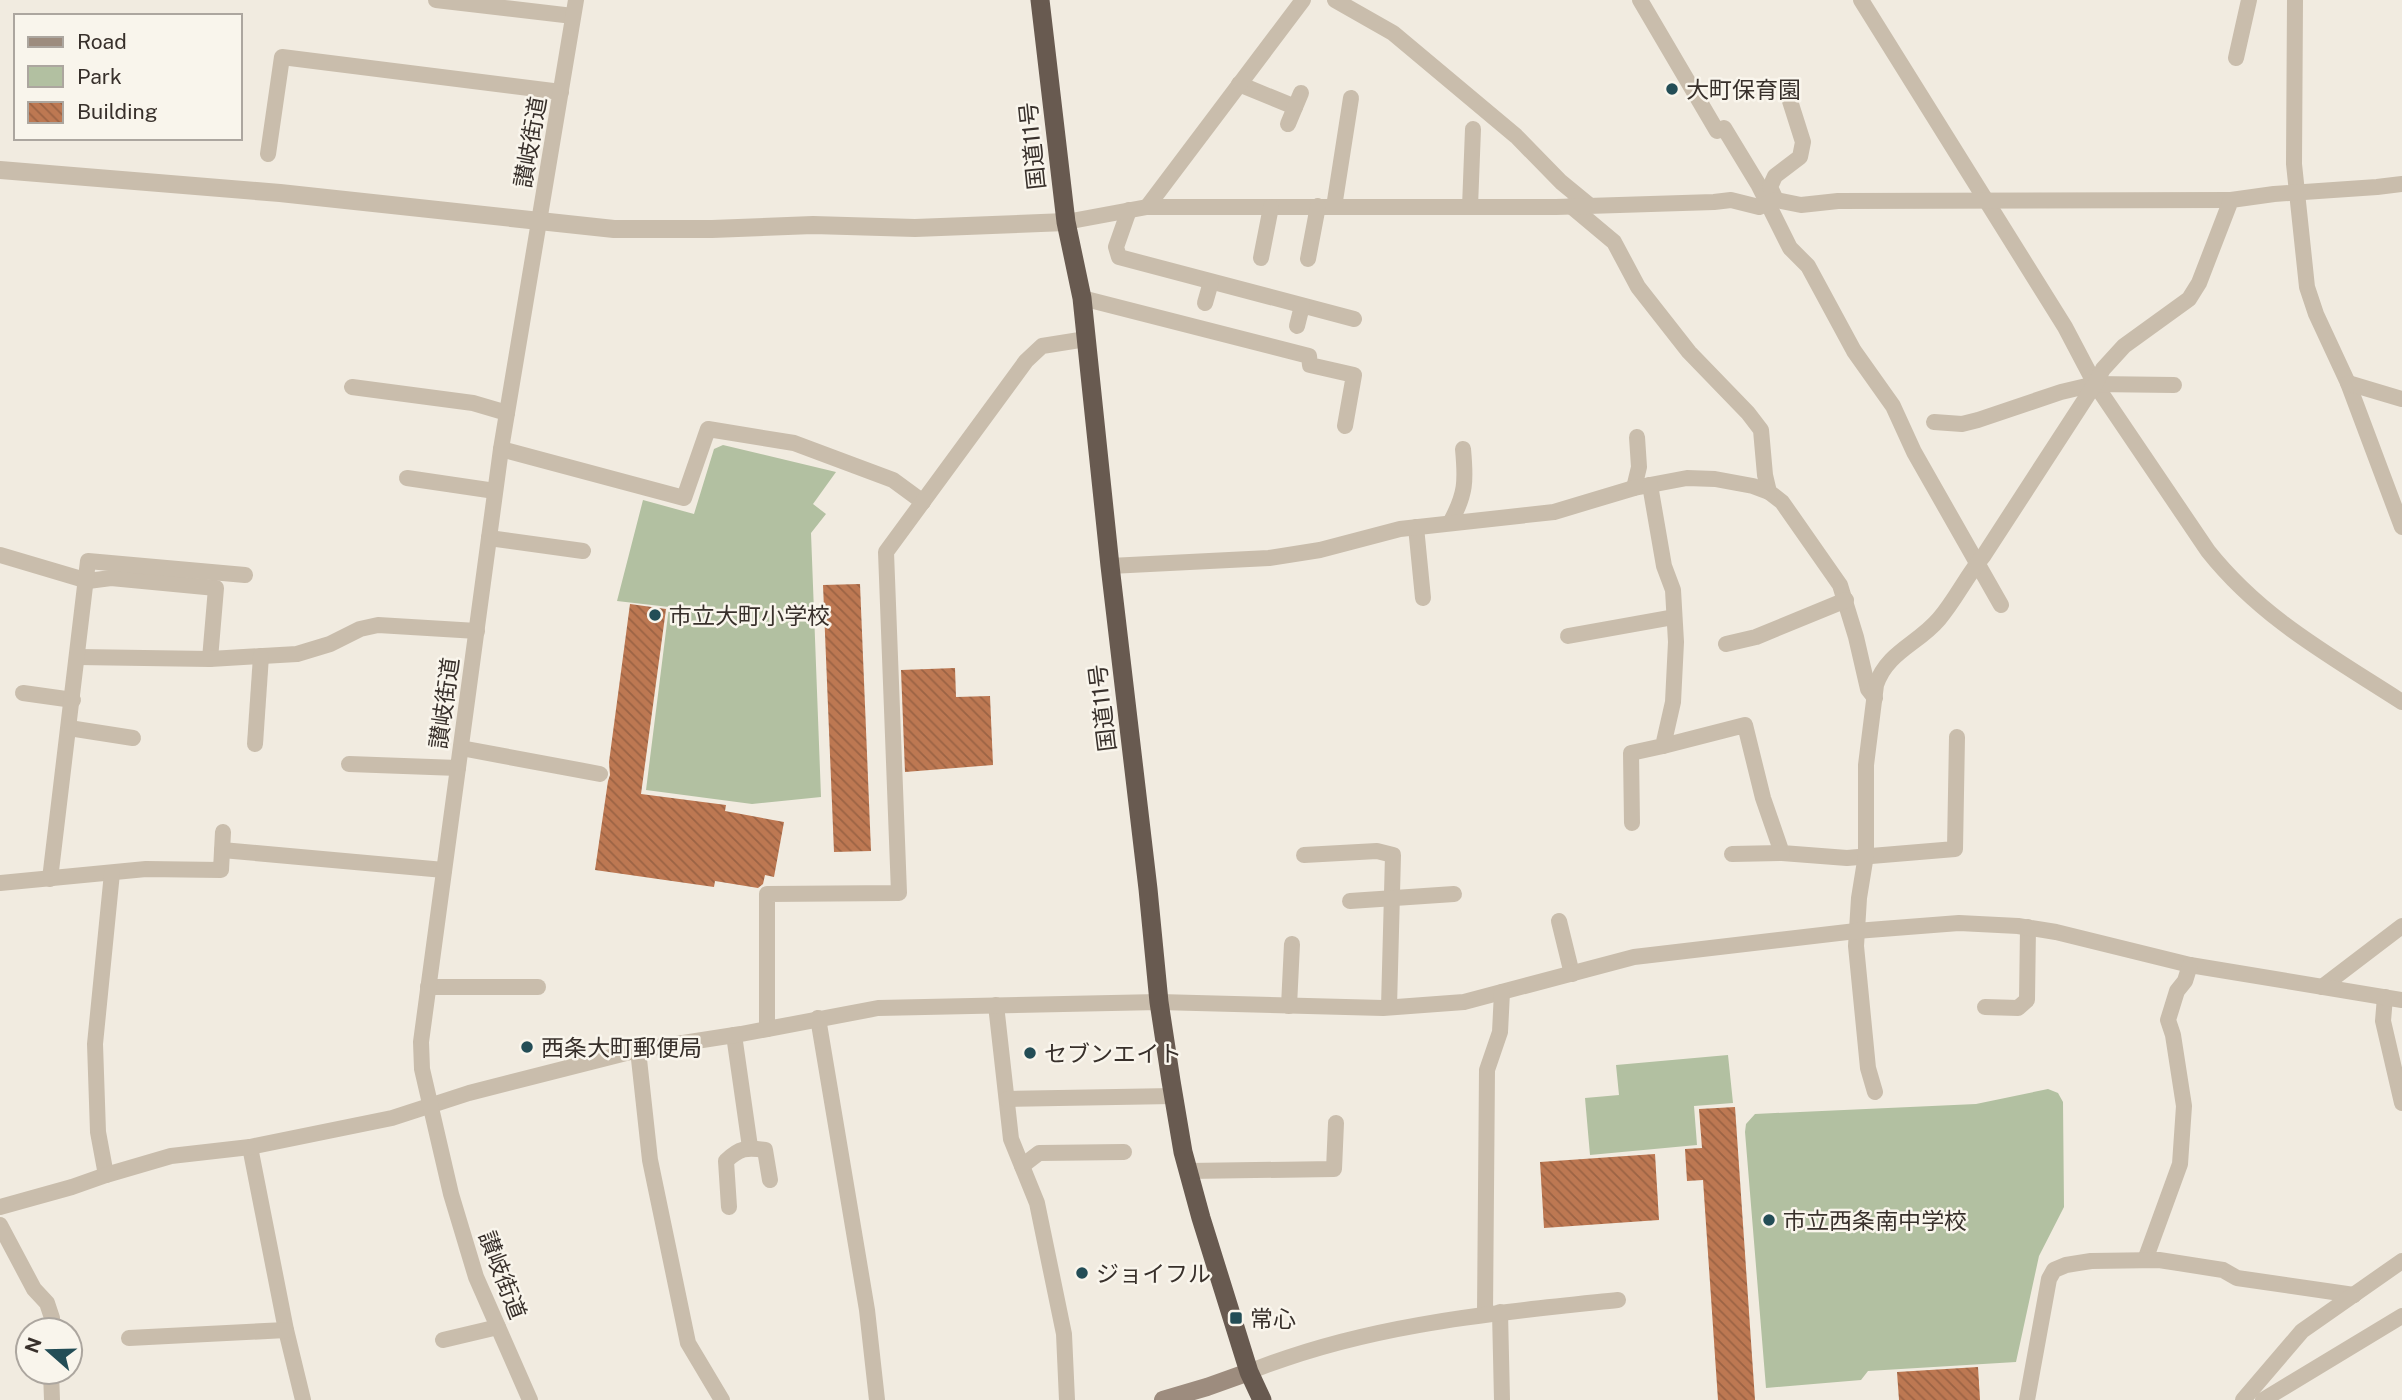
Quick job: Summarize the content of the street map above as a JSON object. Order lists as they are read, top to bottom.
{
  "streets": {
    "highway": ["国道11号"],
    "street": ["讃岐街道"]
  },
  "places": {
    "other": [
      "大町保育園",
      "市立大町小学校",
      "西条大町郵便局",
      "セブンエイト",
      "市立西条南中学校",
      "ジョイフル"
    ],
    "transit": ["常心"]
  },
  "legend": ["Road", "Park", "Building"],
  "north": "left"
}
